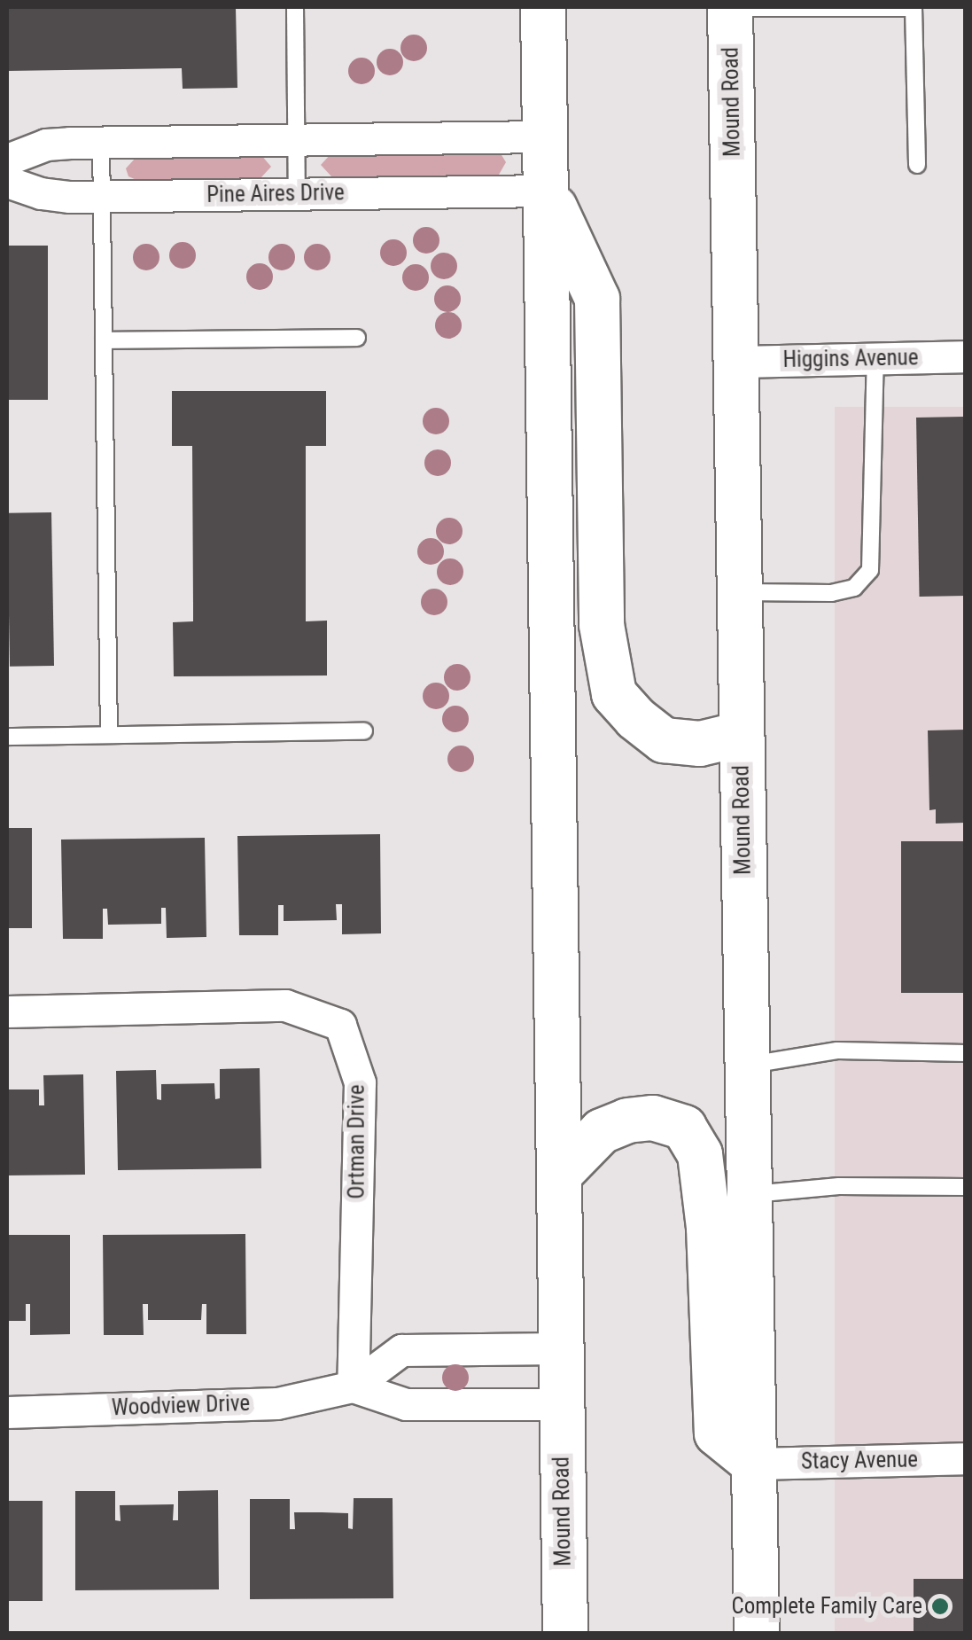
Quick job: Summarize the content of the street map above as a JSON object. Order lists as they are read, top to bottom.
{
  "streets": {
    "main road": ["Mound Road"],
    "street": [
      "Pine Aires Drive",
      "Higgins Avenue",
      "Ortman Drive",
      "Woodview Drive",
      "Stacy Avenue"
    ]
  },
  "crossings": [
    ["Mound Road", "Pine Aires Drive"],
    ["Mound Road", "Higgins Avenue"],
    ["Mound Road", "Woodview Drive"],
    ["Mound Road", "Stacy Avenue"],
    ["Ortman Drive", "Woodview Drive"]
  ],
  "places": ["Complete Family Care"]
}
